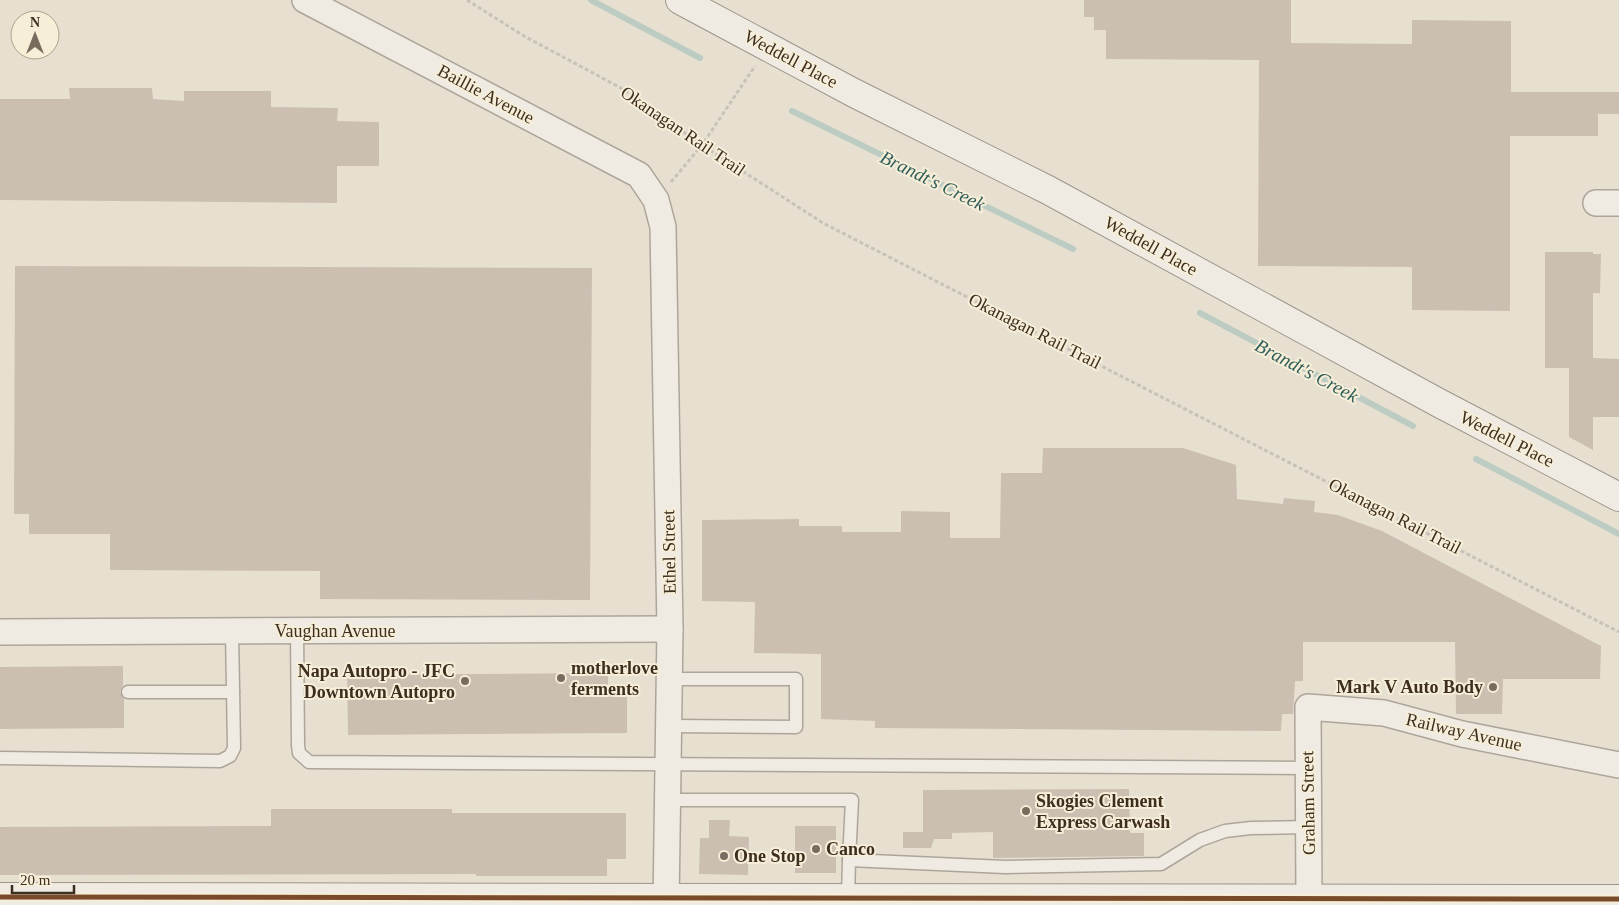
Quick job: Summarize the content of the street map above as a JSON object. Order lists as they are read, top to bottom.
{
  "streets": {
    "main road": ["Weddell Place"],
    "street": [
      "Baillie Avenue",
      "Ethel Street",
      "Vaughan Avenue",
      "Railway Avenue",
      "Graham Street"
    ],
    "path": ["Okanagan Rail Trail"]
  },
  "crossings": [
    ["Baillie Avenue", "Ethel Street"],
    ["Ethel Street", "Vaughan Avenue"],
    ["Railway Avenue", "Graham Street"]
  ],
  "water": ["Brandt's Creek"],
  "places": [
    "motherlove ferments",
    "Napa Autopro - JFC Downtown Autopro",
    "Mark V Auto Body",
    "Skogies Clement Express Carwash",
    "Canco",
    "One Stop"
  ],
  "scale_bar": "20 m",
  "north": "top"
}
